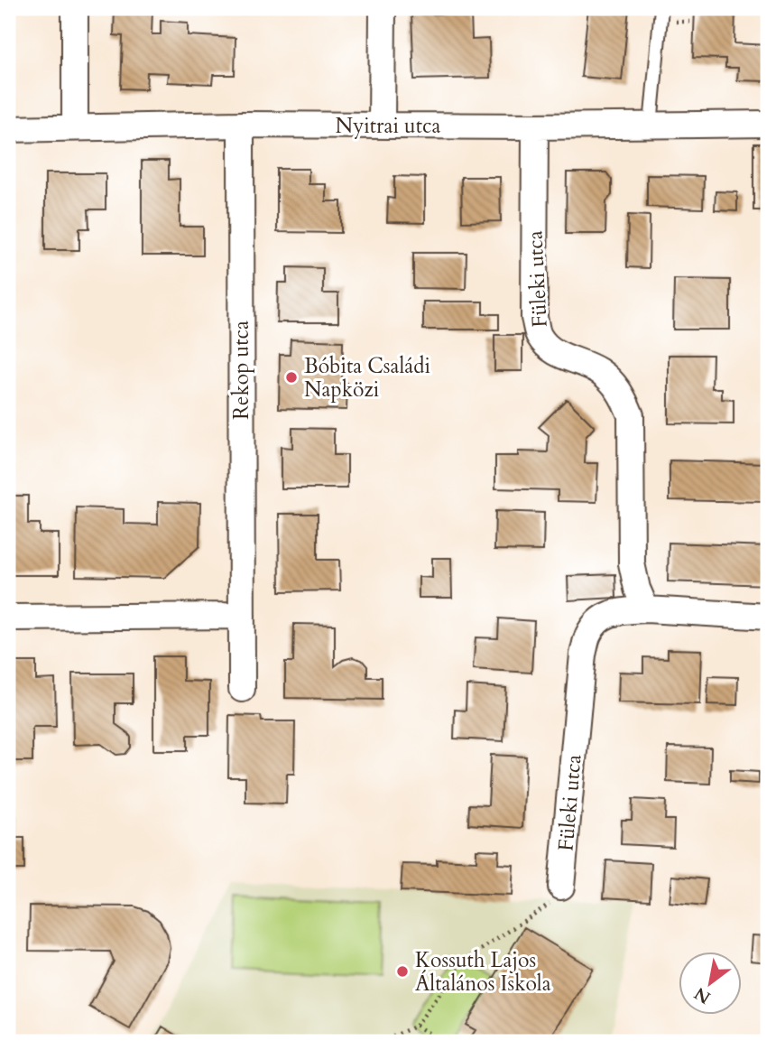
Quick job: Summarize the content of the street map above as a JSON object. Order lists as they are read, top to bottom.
{
  "streets": {
    "street": ["Nyitrai utca", "Füleki utca", "Rekop utca"]
  },
  "crossings": [
    ["Nyitrai utca", "Füleki utca"],
    ["Nyitrai utca", "Rekop utca"]
  ],
  "places": ["Bóbita Családi Napközi", "Kossuth Lajos Általános Iskola"],
  "north": "bottom left"
}
